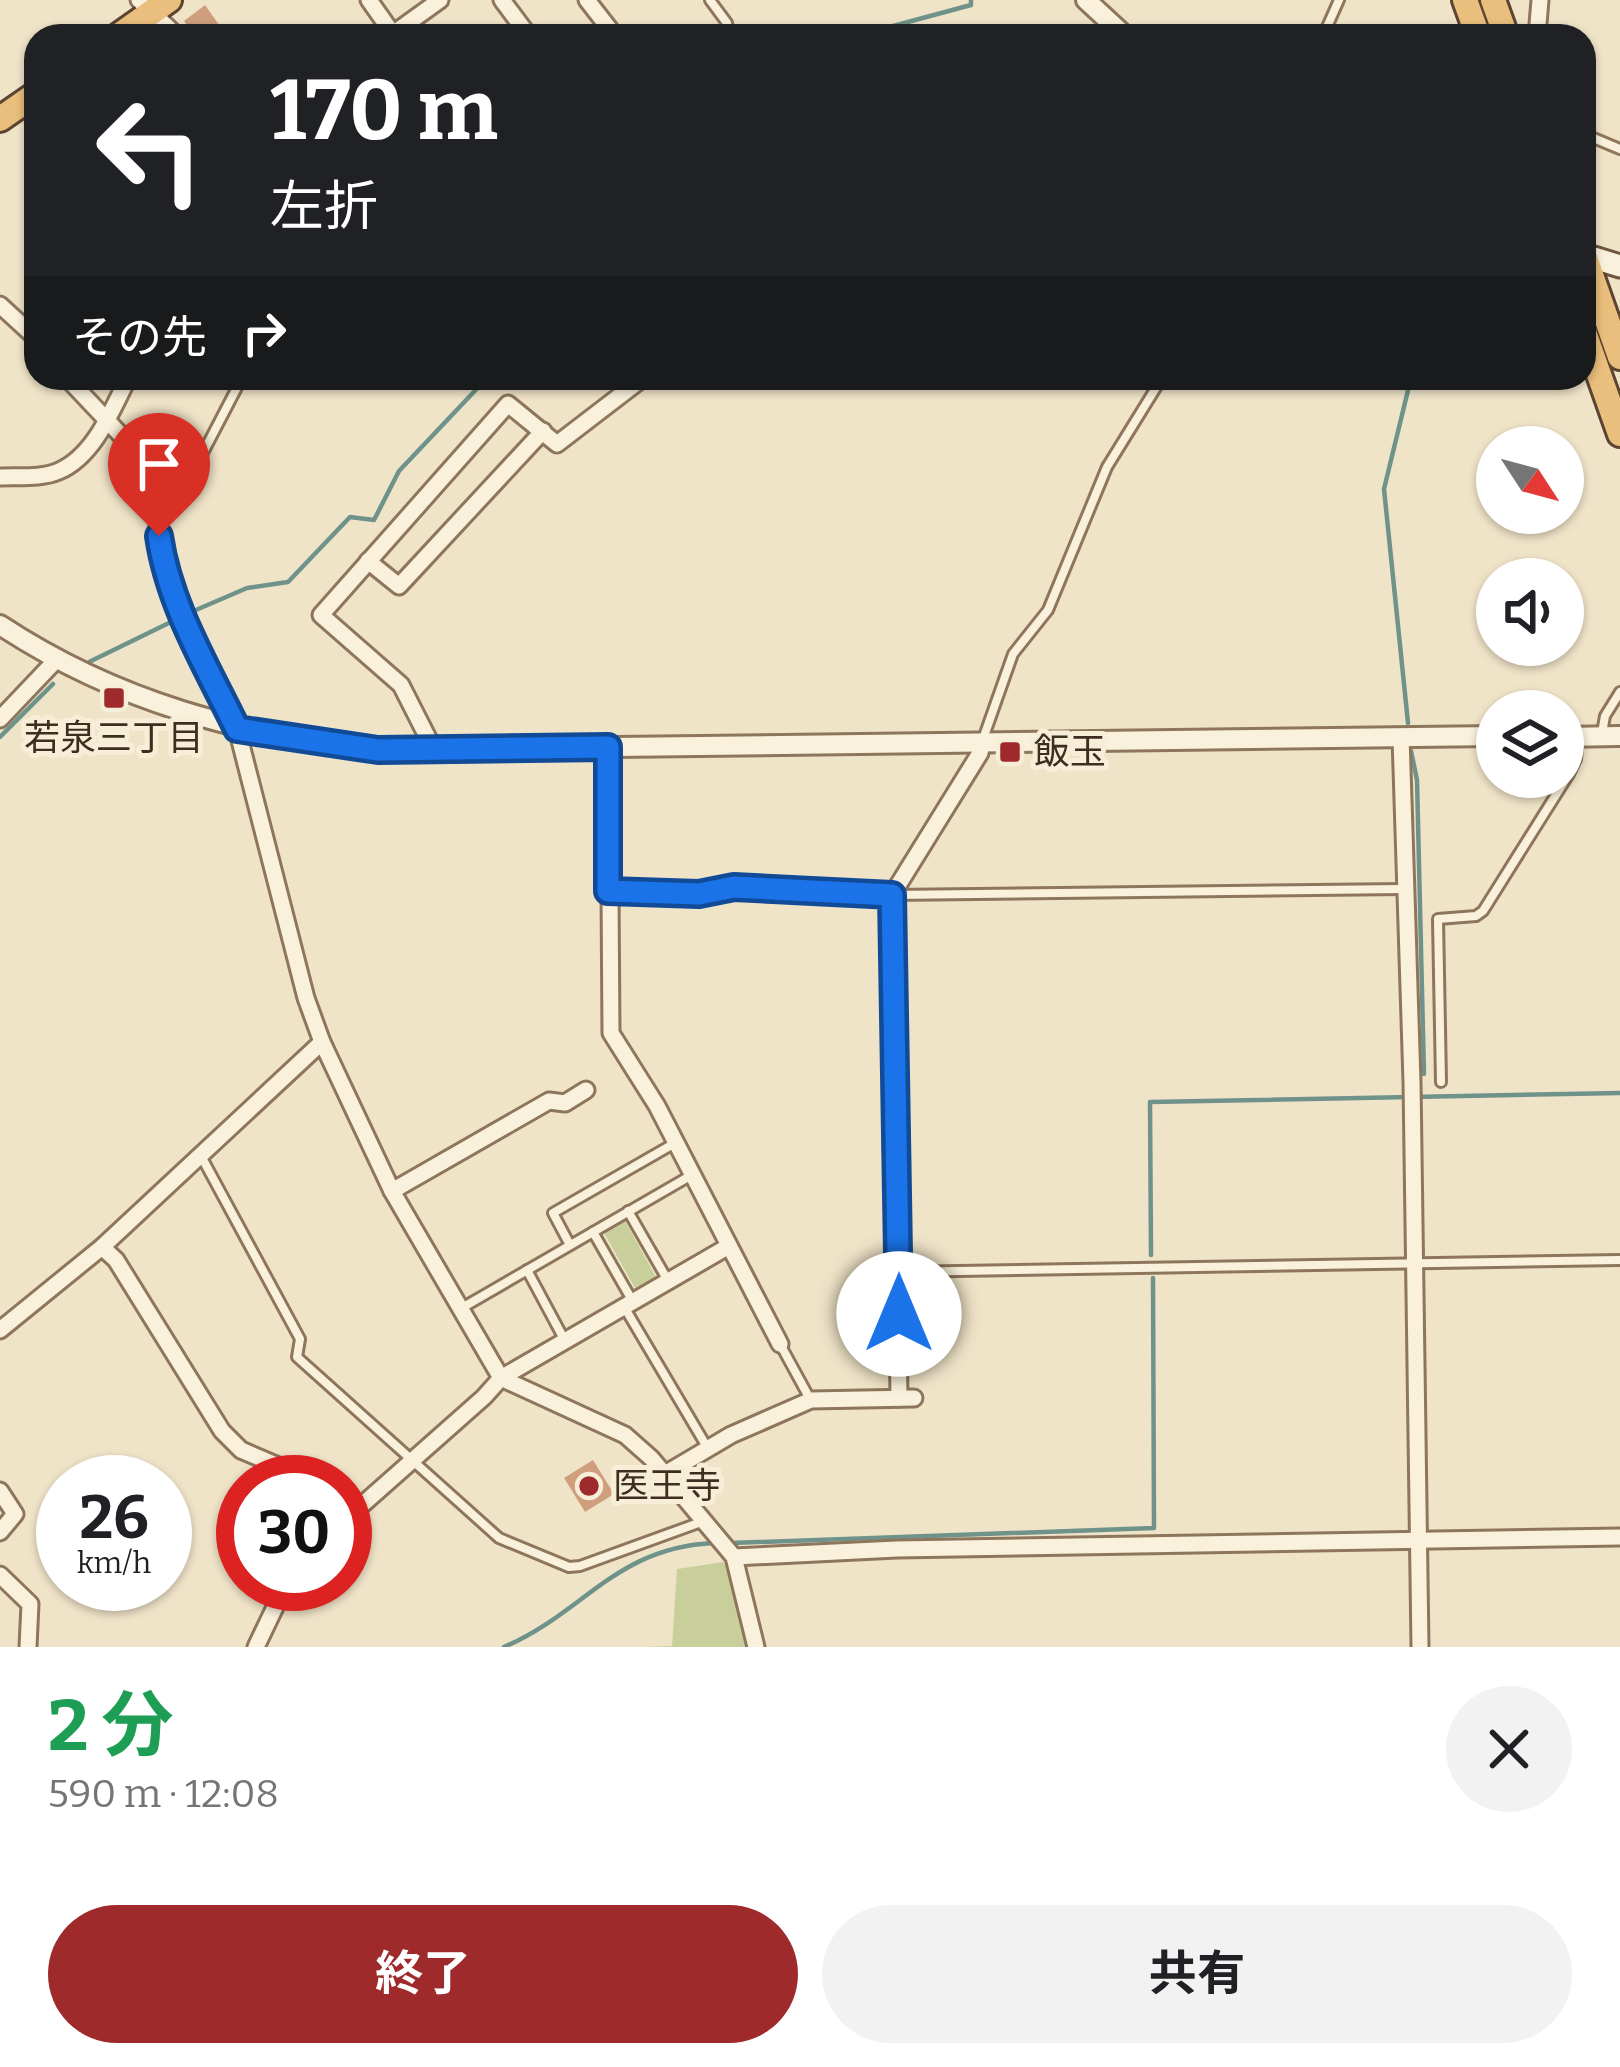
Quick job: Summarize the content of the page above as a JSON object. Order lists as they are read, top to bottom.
{
  "places": {
    "transit": ["若泉三丁目", "飯玉"],
    "other": ["医王寺"]
  },
  "north": "bottom right",
  "page": {
    "turn": ["170 m", "左折"],
    "then": "その先",
    "speed": "26 km/h",
    "limit": "30",
    "heading": ["2 分", "590 m · 12:08"],
    "buttons": ["終了", "共有"]
  }
}
